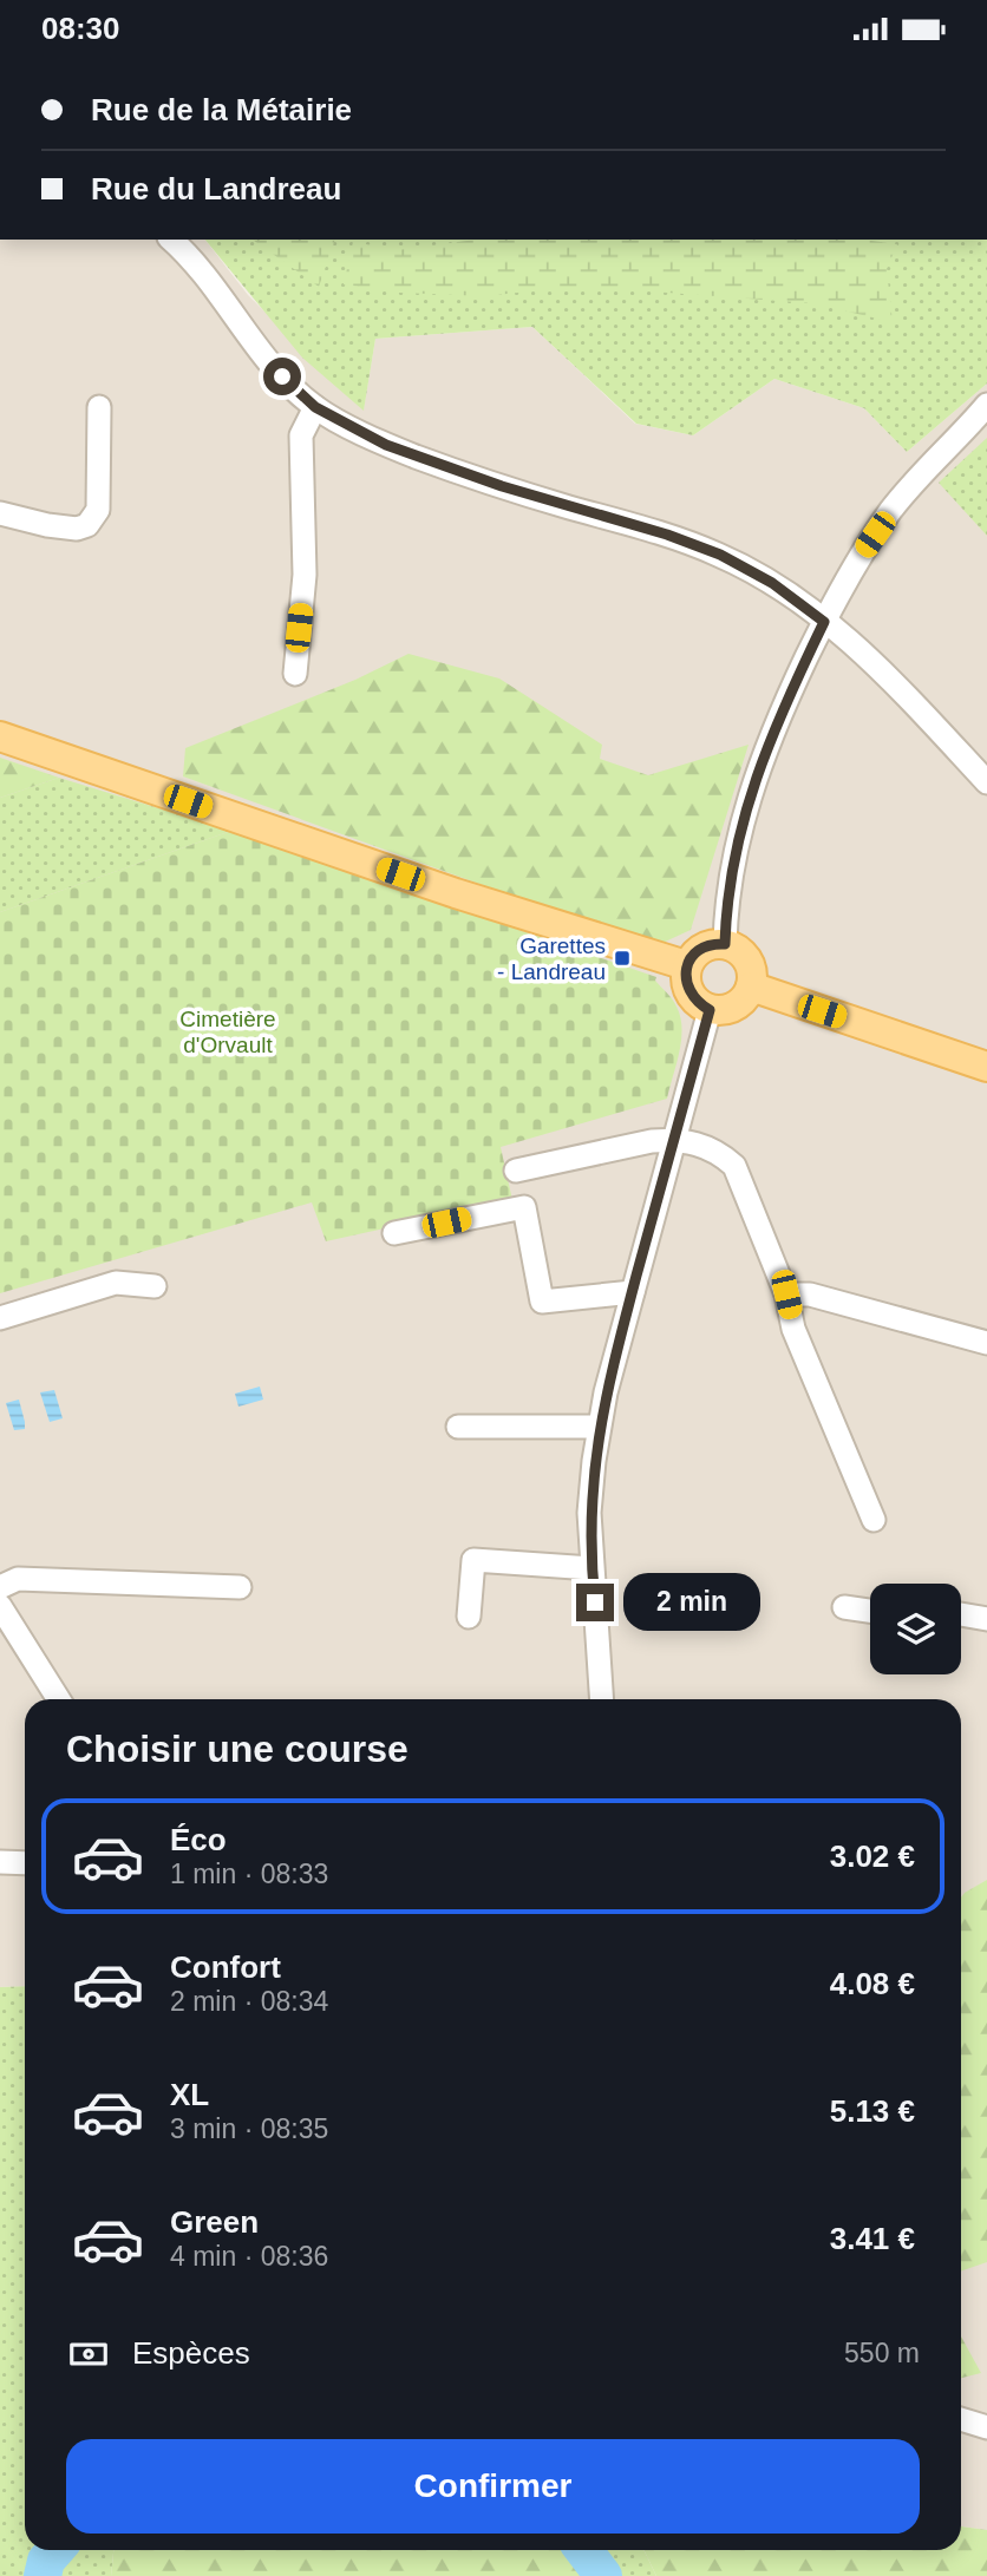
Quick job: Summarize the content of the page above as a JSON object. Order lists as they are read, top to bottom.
{
  "parks": ["Cimetière d'Orvault"],
  "places": {
    "transit": ["Garettes - Landreau"]
  },
  "page": {
    "status": "08:30",
    "banner": ["Rue de la Métairie", "Rue du Landreau"],
    "bubble": "2 min",
    "heading": "Choisir une course",
    "list": [
      {
        "name": "Éco",
        "note": "1 min · 08:33",
        "value": "3.02 €"
      },
      {
        "name": "Confort",
        "note": "2 min · 08:34",
        "value": "4.08 €"
      },
      {
        "name": "XL",
        "note": "3 min · 08:35",
        "value": "5.13 €"
      },
      {
        "name": "Green",
        "note": "4 min · 08:36",
        "value": "3.41 €"
      }
    ],
    "pay": ["Espèces", "550 m"],
    "buttons": "Confirmer"
  }
}
